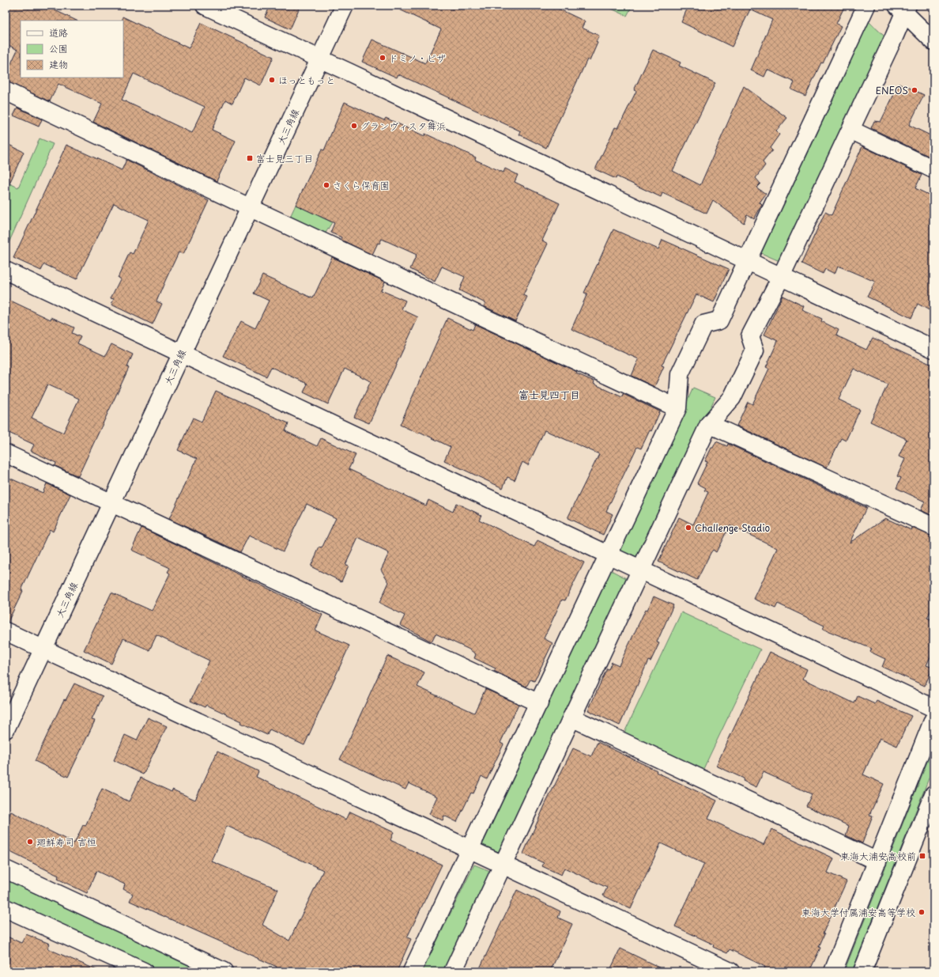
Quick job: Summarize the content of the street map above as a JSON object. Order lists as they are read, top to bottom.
{
  "streets": {
    "street": ["大三角線"]
  },
  "districts": ["富士見四丁目"],
  "places": {
    "other": [
      "ドミノ・ピザ",
      "ほっともっと",
      "ENEOS",
      "グランヴィスタ舞浜",
      "さくら保育園",
      "Challenge Stadio",
      "廻鮮寿司 吉恒",
      "東海大学付属浦安高等学校"
    ],
    "transit": ["富士見三丁目", "東海大浦安高校前"]
  },
  "legend": ["道路", "公園", "建物"]
}
